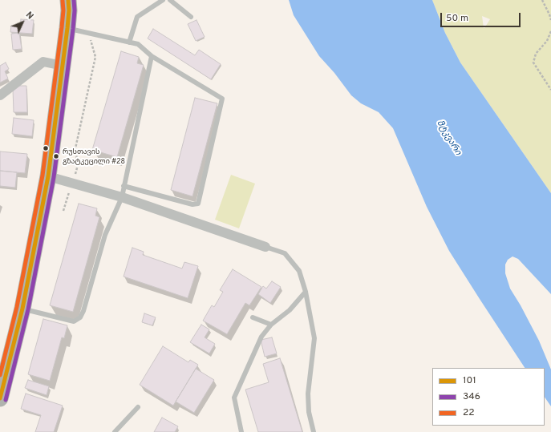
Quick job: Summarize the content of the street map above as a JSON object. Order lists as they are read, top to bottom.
{
  "water": ["მტკვარი"],
  "places": ["რუსთავის გზატკეცილი #28"],
  "lines": ["transit line 101", "transit line 346", "transit line 22"],
  "legend": ["101", "346", "22"],
  "scale_bar": "50 m",
  "north": "top right"
}
